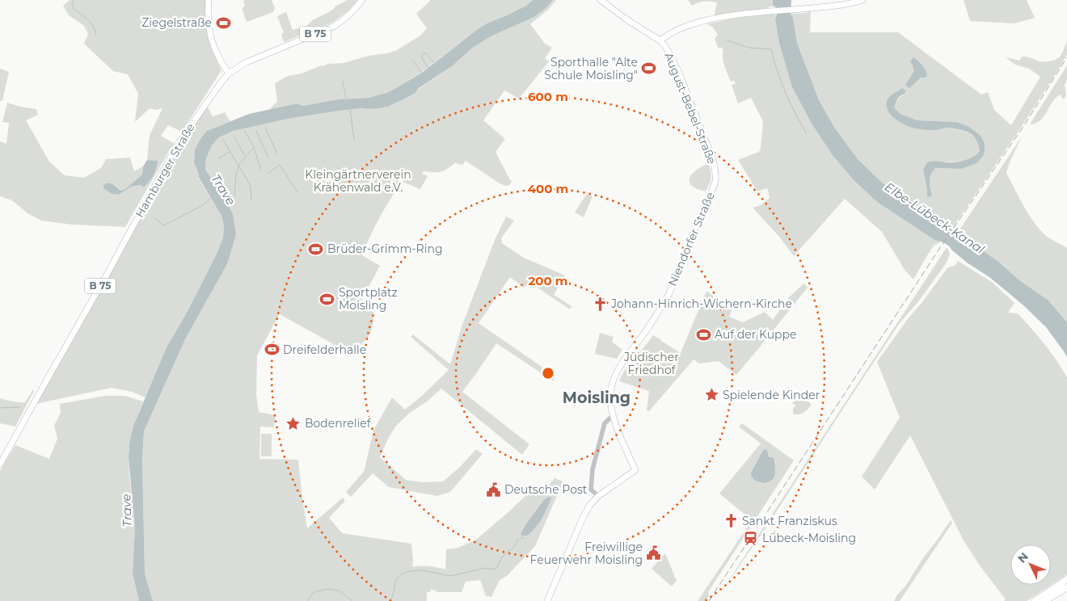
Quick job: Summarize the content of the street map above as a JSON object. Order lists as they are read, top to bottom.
{
  "streets": {
    "main road": [
      "B 75",
      "August-Bebel-Straße",
      "Hamburger Straße",
      "Niendorfer Straße"
    ]
  },
  "crossings": [
    ["August-Bebel-Straße", "Niendorfer Straße"]
  ],
  "districts": ["Moisling"],
  "water": ["Trave", "Elbe-Lübeck-Kanal"],
  "parks": ["Kleingärtnerverein Krähenwald e.V.", "Jüdischer Friedhof"],
  "places": {
    "sports": [
      "Ziegelstraße",
      "Sporthalle \"Alte Schule Moisling\"",
      "Brüder-Grimm-Ring",
      "Sportplatz Moisling",
      "Auf der Kuppe",
      "Dreifelderhalle"
    ],
    "church": ["Johann-Hinrich-Wichern-Kirche", "Sankt Franziskus"],
    "place": ["Spielende Kinder", "Bodenrelief"],
    "public building": ["Deutsche Post", "Freiwillige Feuerwehr Moisling"],
    "station": ["Lübeck-Moisling"]
  },
  "north": "top left",
  "rings": ["600 m", "400 m", "200 m"]
}
